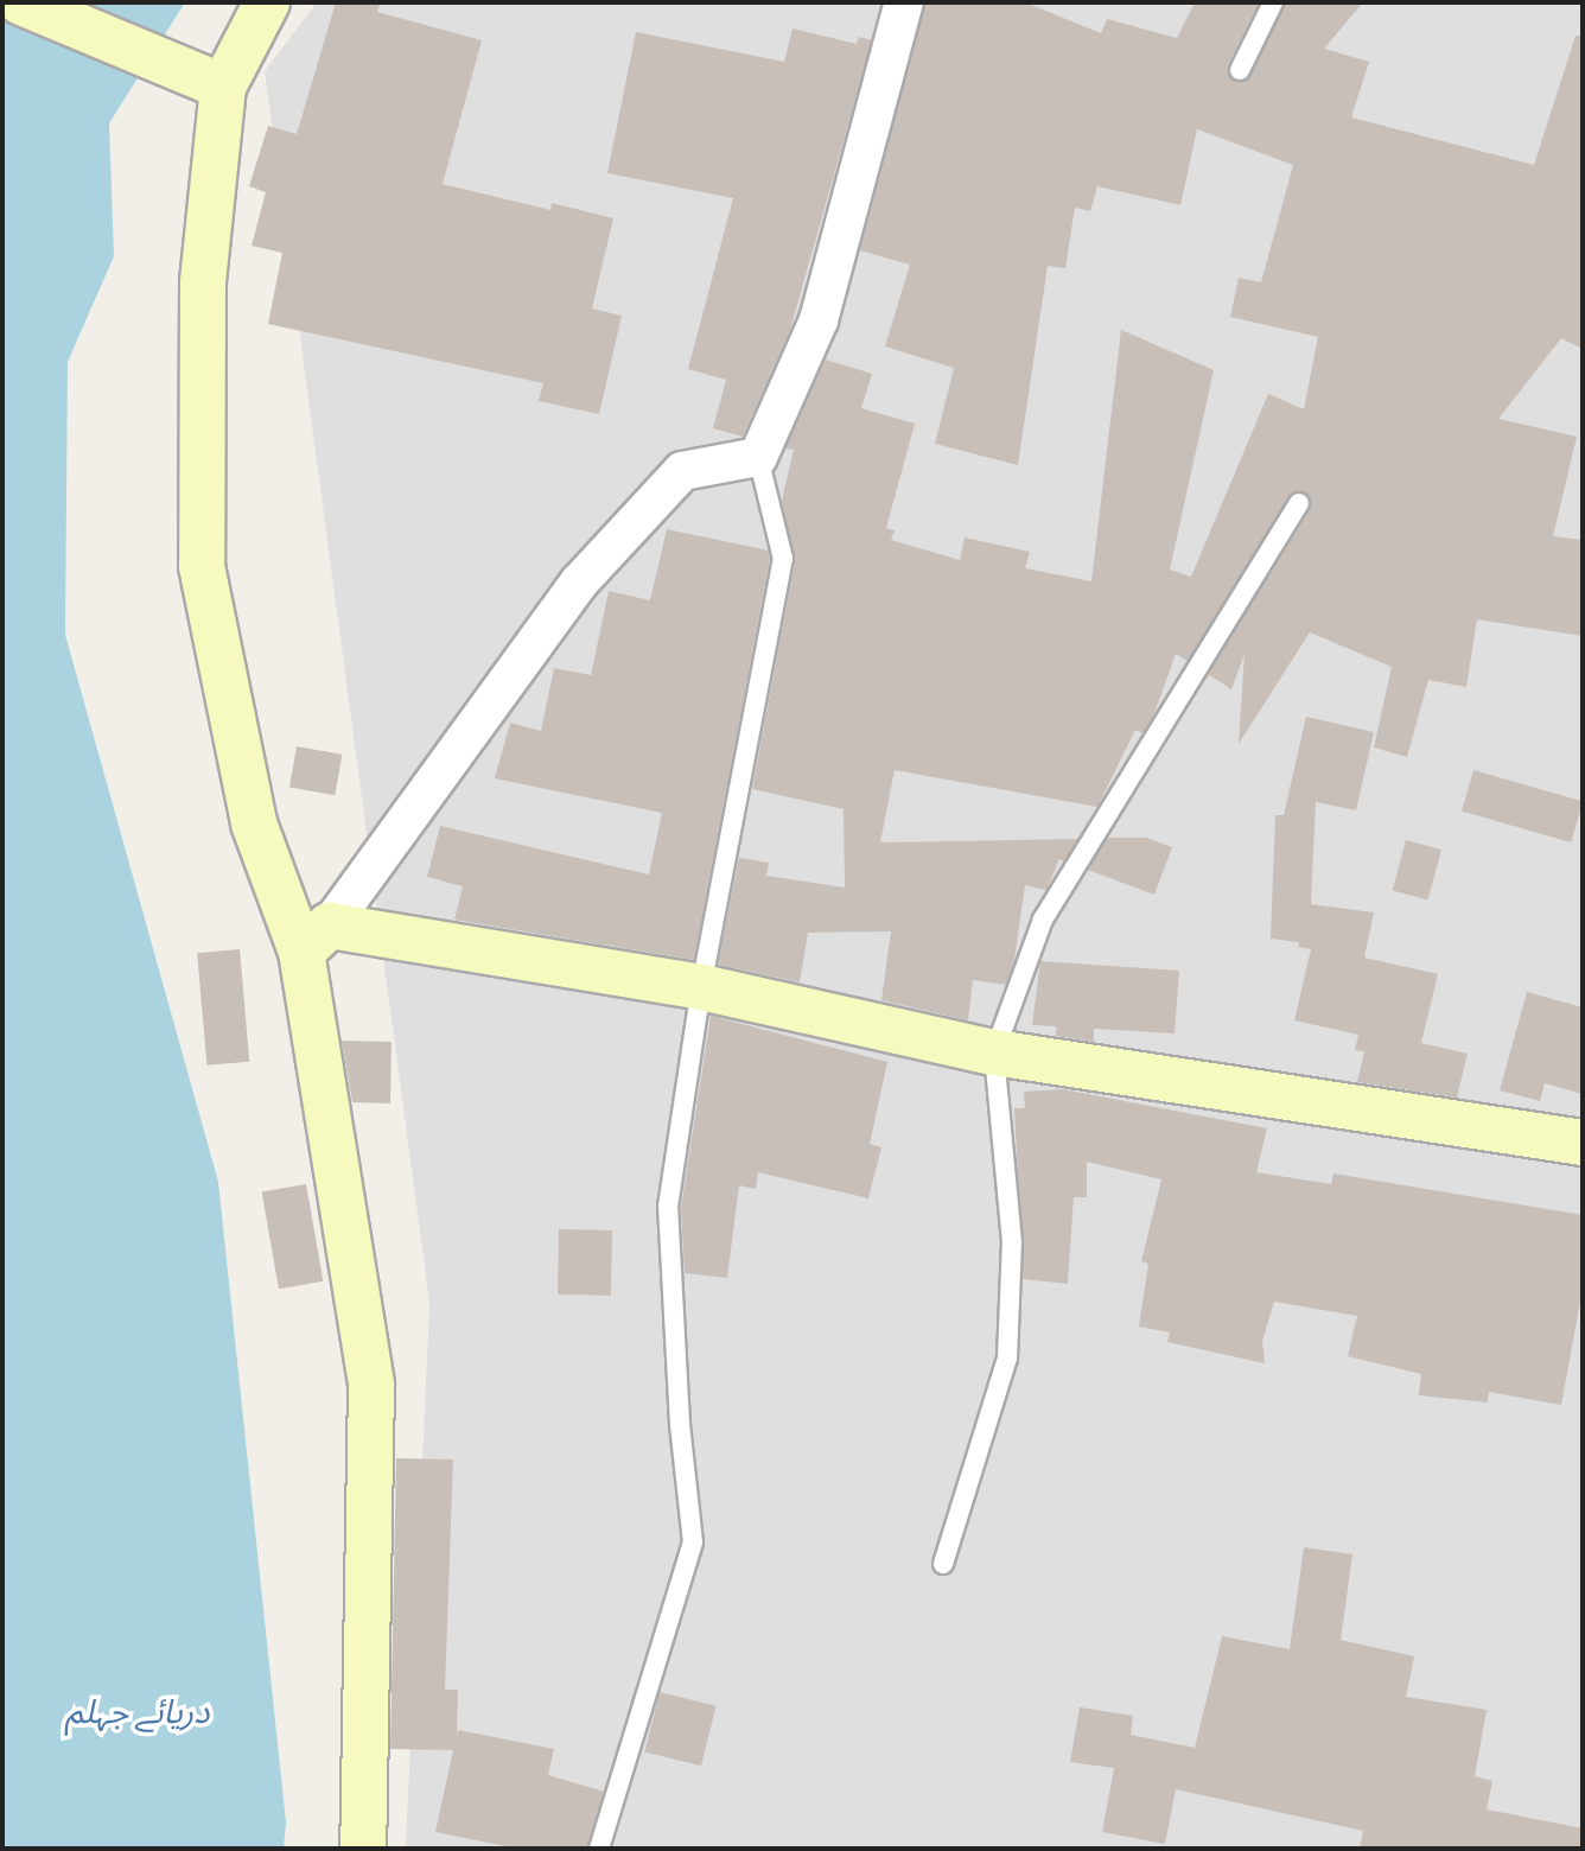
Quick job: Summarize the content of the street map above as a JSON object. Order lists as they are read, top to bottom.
{
  "water": ["دریائے جہلم"]
}
